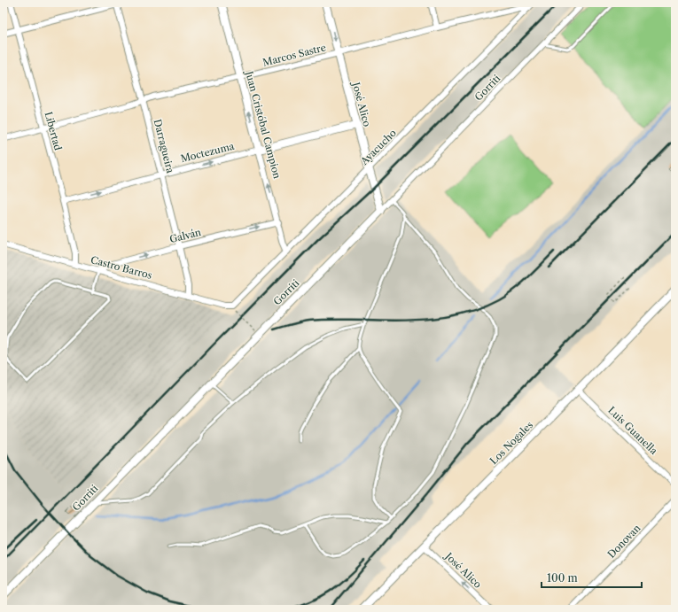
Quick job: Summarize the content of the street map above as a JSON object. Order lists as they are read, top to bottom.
{
  "streets": {
    "street": [
      "Marcos Sastre",
      "Gorriti",
      "José Alico",
      "Juan Cristóbal Campion",
      "Libertad",
      "Darragueira",
      "Ayacucho",
      "Moctezuma",
      "Galván",
      "Castro Barros",
      "Luis Guanella",
      "Los Nogales",
      "Donovan"
    ]
  },
  "crossings": [
    ["Marcos Sastre", "José Alico"],
    ["Marcos Sastre", "Juan Cristóbal Campion"],
    ["Marcos Sastre", "Libertad"],
    ["Marcos Sastre", "Darragueira"],
    ["Marcos Sastre", "Ayacucho"],
    ["Gorriti", "José Alico"],
    ["José Alico", "Ayacucho"],
    ["José Alico", "Moctezuma"],
    ["José Alico", "Los Nogales"],
    ["Juan Cristóbal Campion", "Ayacucho"],
    ["Juan Cristóbal Campion", "Moctezuma"],
    ["Juan Cristóbal Campion", "Galván"],
    ["Libertad", "Moctezuma"],
    ["Libertad", "Castro Barros"],
    ["Darragueira", "Moctezuma"],
    ["Darragueira", "Galván"],
    ["Darragueira", "Castro Barros"],
    ["Ayacucho", "Castro Barros"],
    ["Galván", "Castro Barros"],
    ["Luis Guanella", "Los Nogales"]
  ],
  "one_way": ["Juan Cristóbal Campion", "Moctezuma", "Galván"],
  "scale_bar": "100 m"
}
